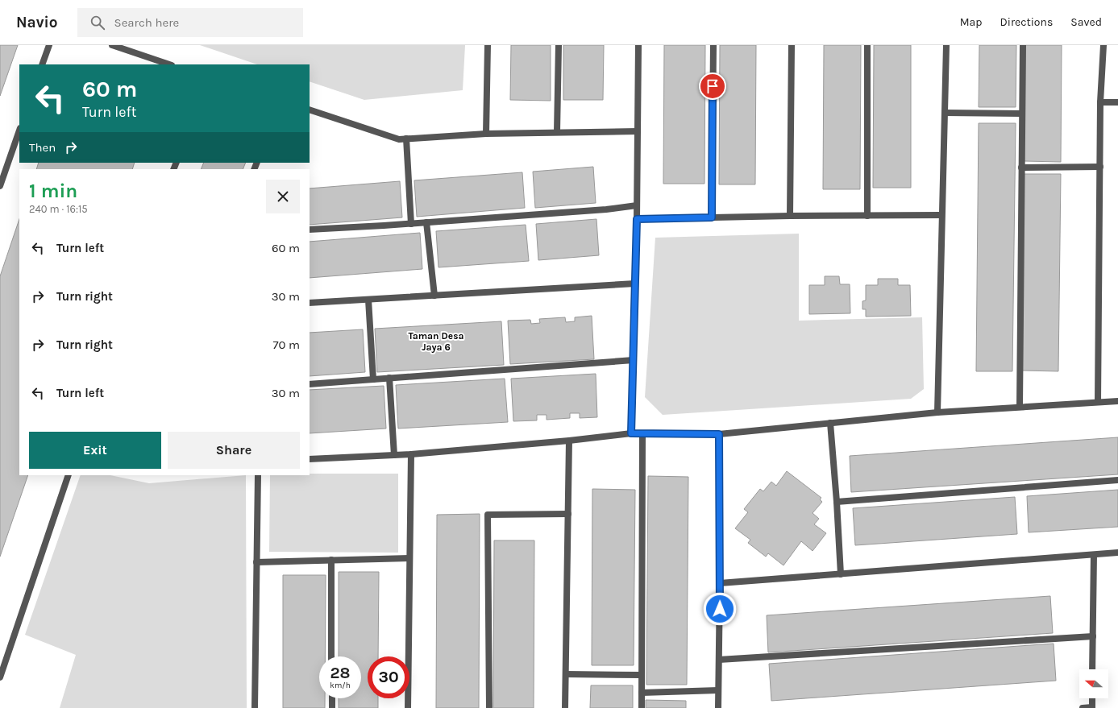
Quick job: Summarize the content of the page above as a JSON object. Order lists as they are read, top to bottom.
{
  "districts": ["Taman Desa Jaya 6"],
  "north": "left",
  "page": {
    "header": "Navio",
    "search": "Search here",
    "nav": ["Map", "Directions", "Saved"],
    "turn": ["60 m", "Turn left"],
    "then": "Then",
    "heading": ["1 min", "240 m · 16:15"],
    "list": [
      {
        "name": "Turn left",
        "value": "60 m"
      },
      {
        "name": "Turn right",
        "value": "30 m"
      },
      {
        "name": "Turn right",
        "value": "70 m"
      },
      {
        "name": "Turn left",
        "value": "30 m"
      }
    ],
    "buttons": ["Exit", "Share"],
    "speed": "28 km/h",
    "limit": "30"
  }
}
